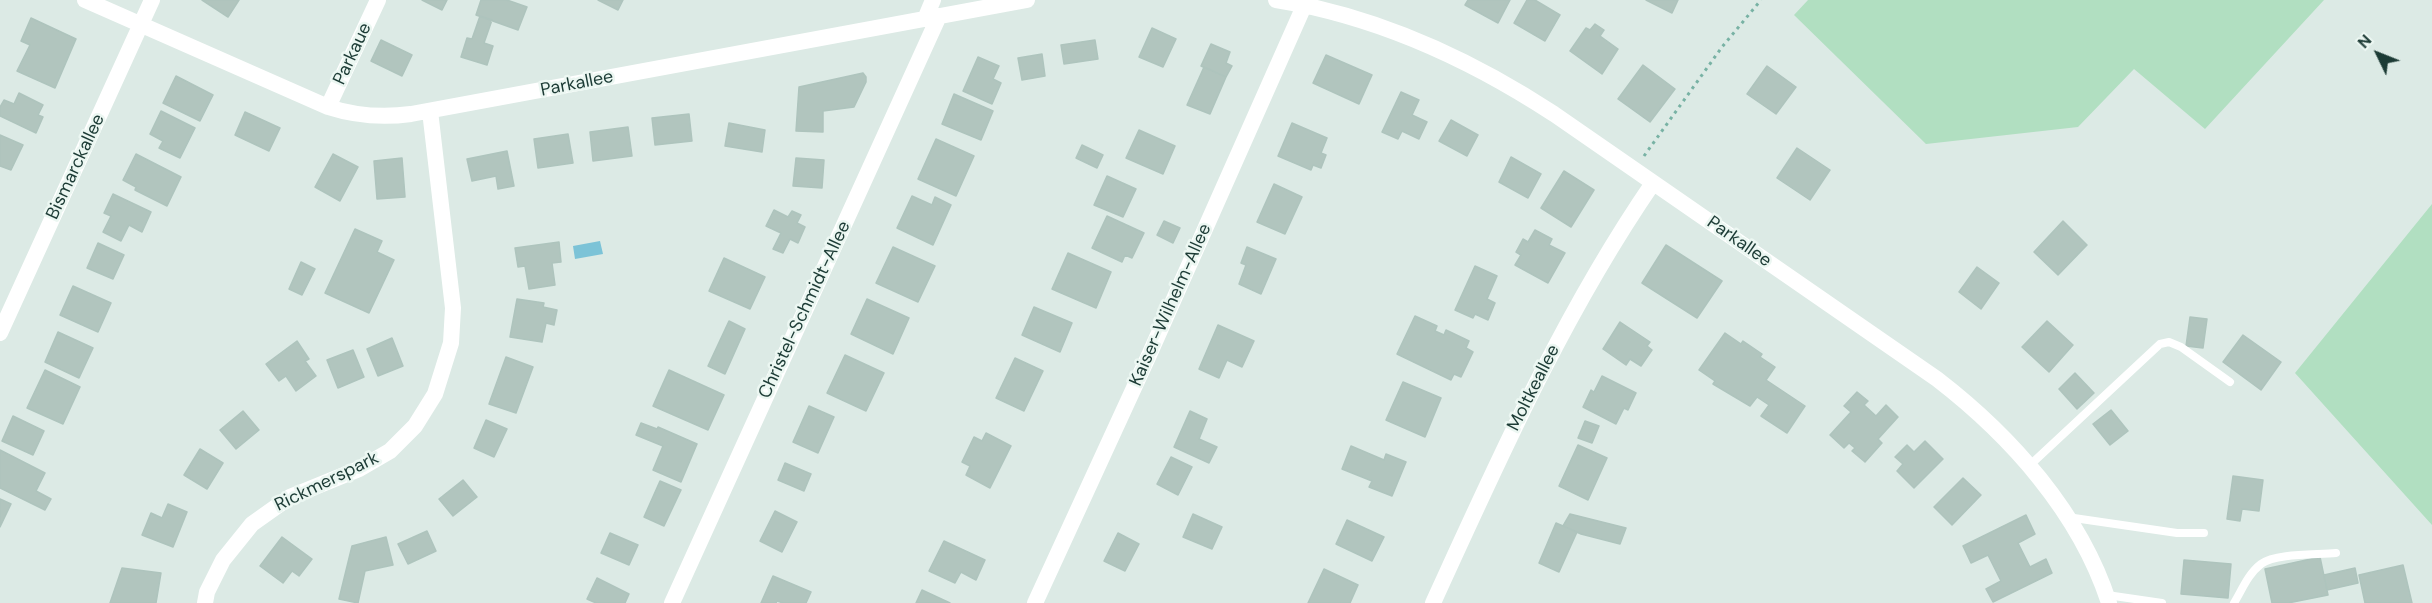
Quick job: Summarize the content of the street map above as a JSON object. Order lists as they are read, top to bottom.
{
  "streets": {
    "street": [
      "Parkaue",
      "Parkallee",
      "Bismarckallee",
      "Kaiser-Wilhelm-Allee",
      "Christel-Schmidt-Allee",
      "Moltkeallee",
      "Rickmerspark"
    ]
  },
  "crossings": [
    ["Parkaue", "Parkallee"],
    ["Parkallee", "Bismarckallee"],
    ["Parkallee", "Kaiser-Wilhelm-Allee"],
    ["Parkallee", "Christel-Schmidt-Allee"],
    ["Parkallee", "Moltkeallee"],
    ["Parkallee", "Rickmerspark"]
  ],
  "north": "top left"
}
